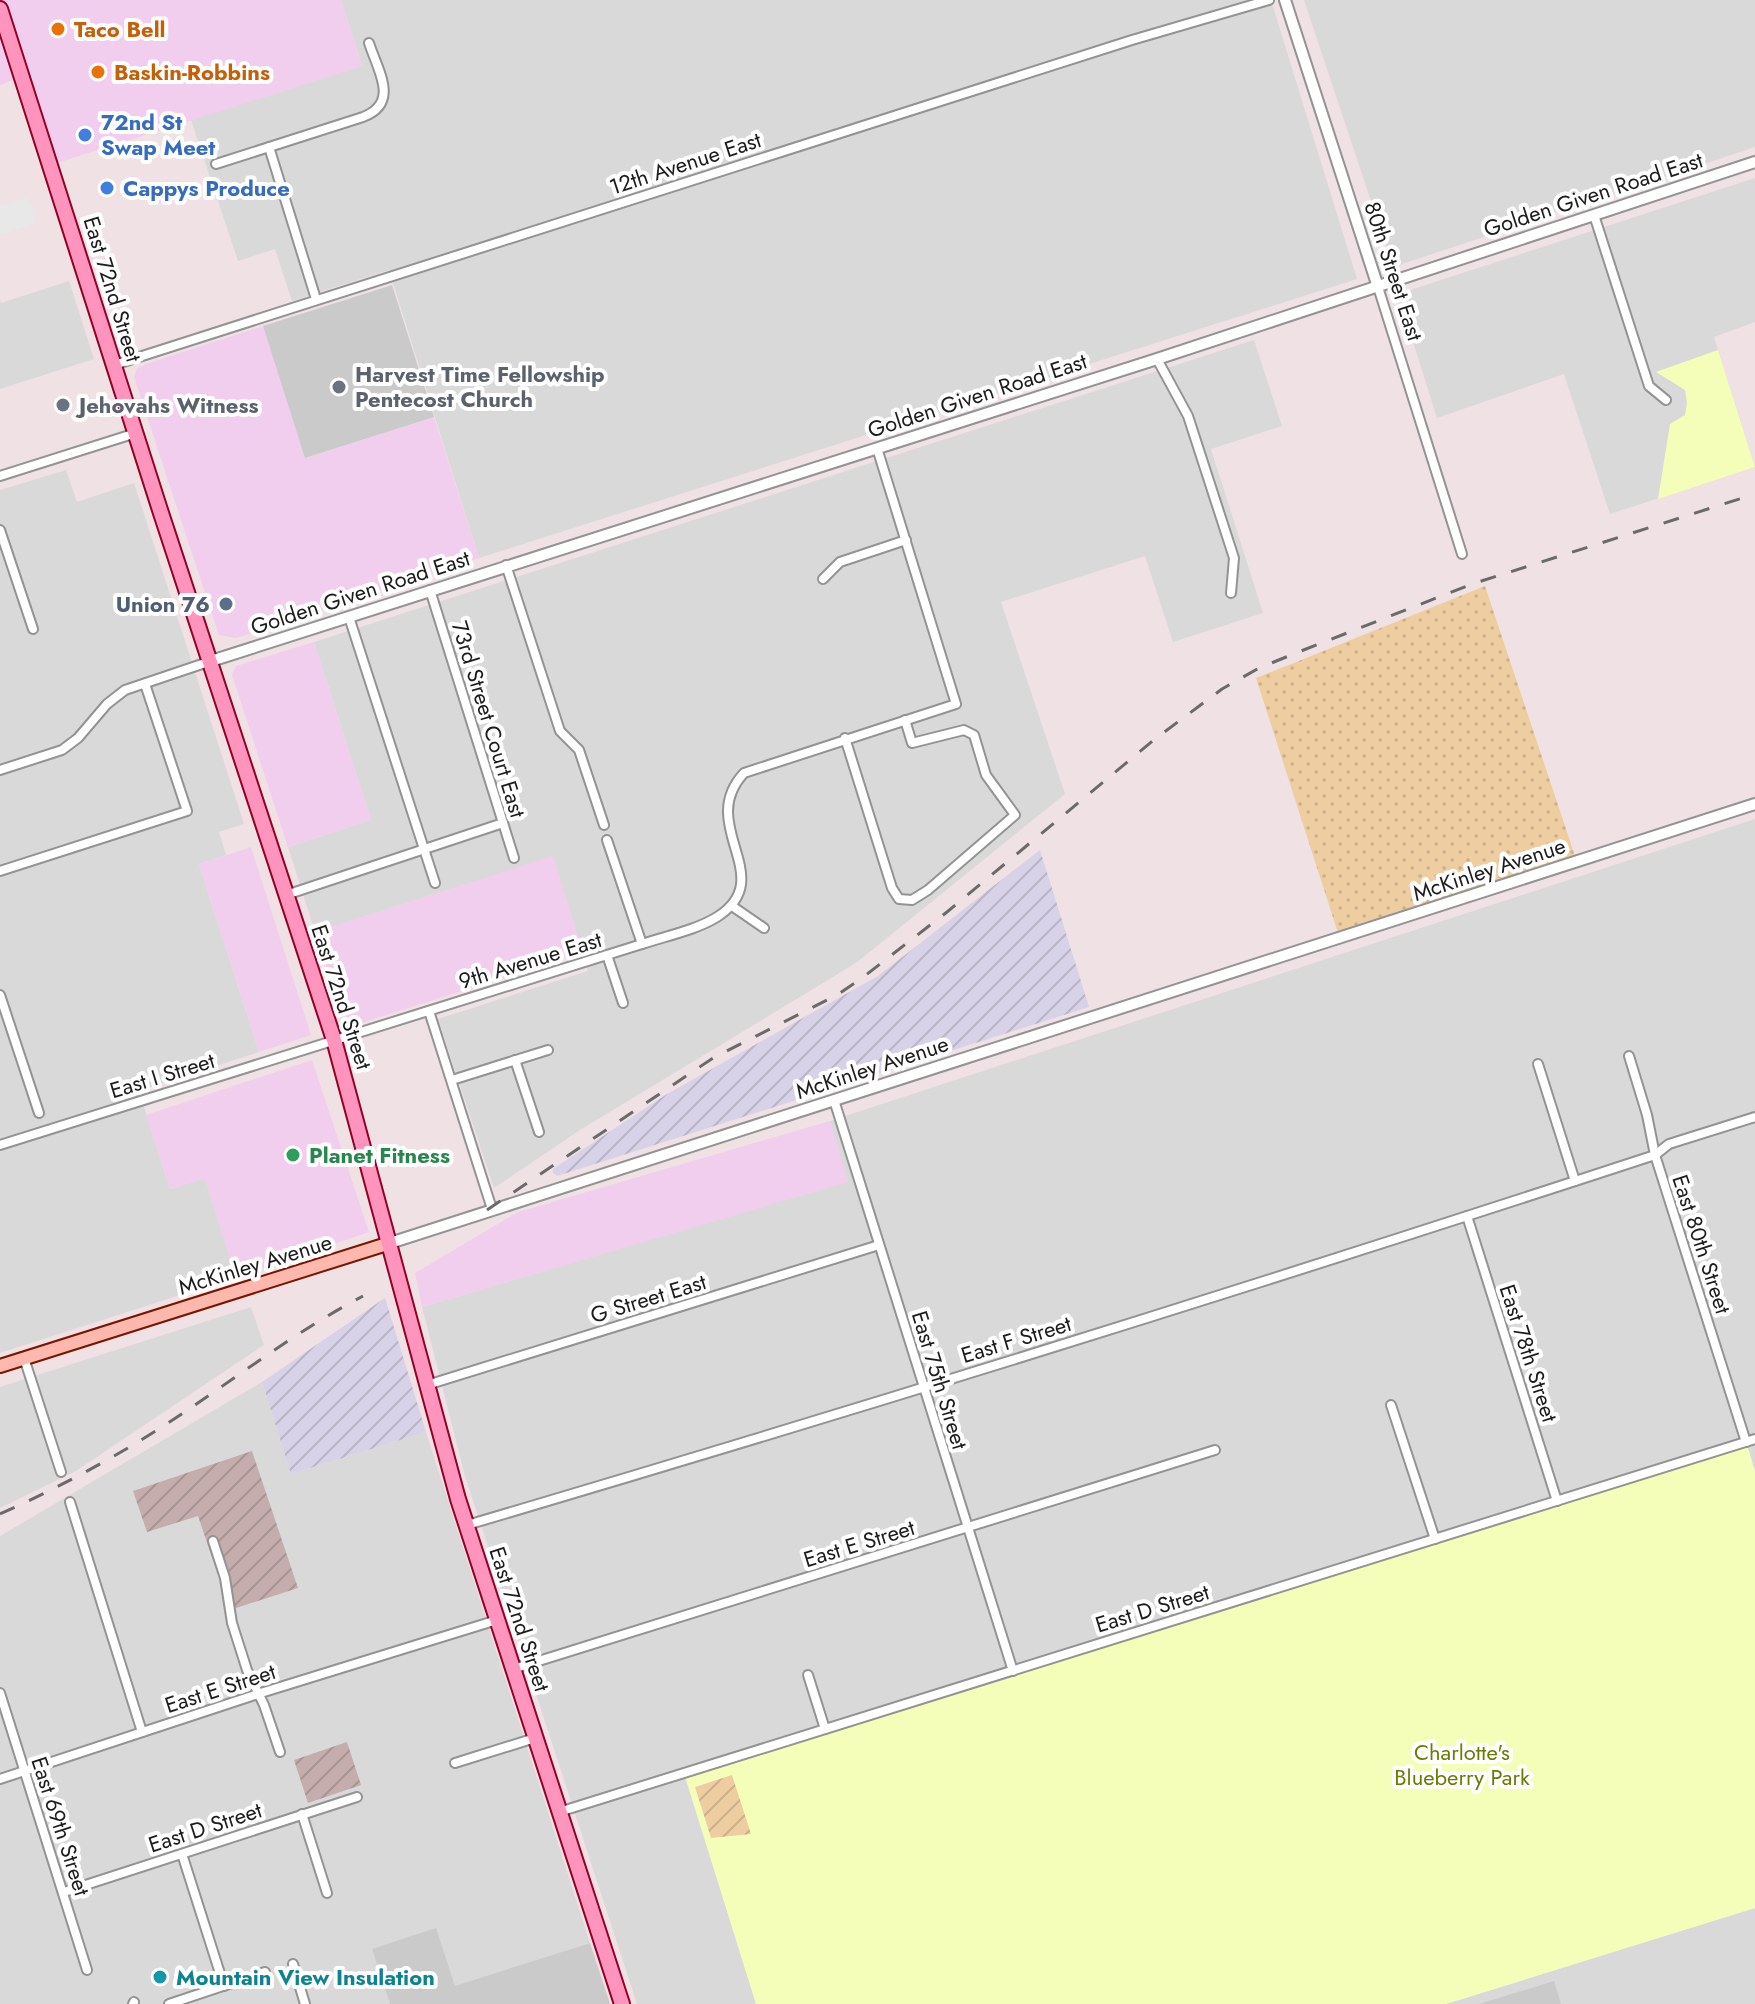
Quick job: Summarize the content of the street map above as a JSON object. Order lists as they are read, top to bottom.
{
  "streets": {
    "main road": ["East 72nd Street", "McKinley Avenue"],
    "street": [
      "12th Avenue East",
      "Golden Given Road East",
      "80th Street East",
      "73rd Street Court East",
      "9th Avenue East",
      "East I Street",
      "East 80th Street",
      "G Street East",
      "East F Street",
      "East 78th Street",
      "East 75th Street",
      "East E Street",
      "East D Street",
      "East 69th Street"
    ]
  },
  "crossings": [
    ["12th Avenue East", "East 72nd Street"],
    ["Golden Given Road East", "80th Street East"],
    ["Golden Given Road East", "East 72nd Street"],
    ["Golden Given Road East", "73rd Street Court East"],
    ["East 72nd Street", "McKinley Avenue"],
    ["East 72nd Street", "9th Avenue East"],
    ["East 72nd Street", "East I Street"],
    ["East 72nd Street", "G Street East"],
    ["East 72nd Street", "East F Street"],
    ["East 72nd Street", "East E Street"],
    ["East 72nd Street", "East D Street"],
    ["McKinley Avenue", "East 75th Street"],
    ["9th Avenue East", "East I Street"],
    ["East 80th Street", "East F Street"],
    ["East 80th Street", "East D Street"],
    ["G Street East", "East 75th Street"],
    ["East F Street", "East 78th Street"],
    ["East F Street", "East 75th Street"],
    ["East 78th Street", "East D Street"],
    ["East 75th Street", "East E Street"],
    ["East 75th Street", "East D Street"],
    ["East E Street", "East 69th Street"],
    ["East D Street", "East 69th Street"]
  ],
  "parks": ["Charlotte's Blueberry Park"],
  "places": [
    "Taco Bell",
    "Baskin-Robbins",
    "72nd St Swap Meet",
    "Cappys Produce",
    "Harvest Time Fellowship Pentecost Church",
    "Jehovahs Witness",
    "Union 76",
    "Planet Fitness",
    "Mountain View Insulation"
  ]
}
